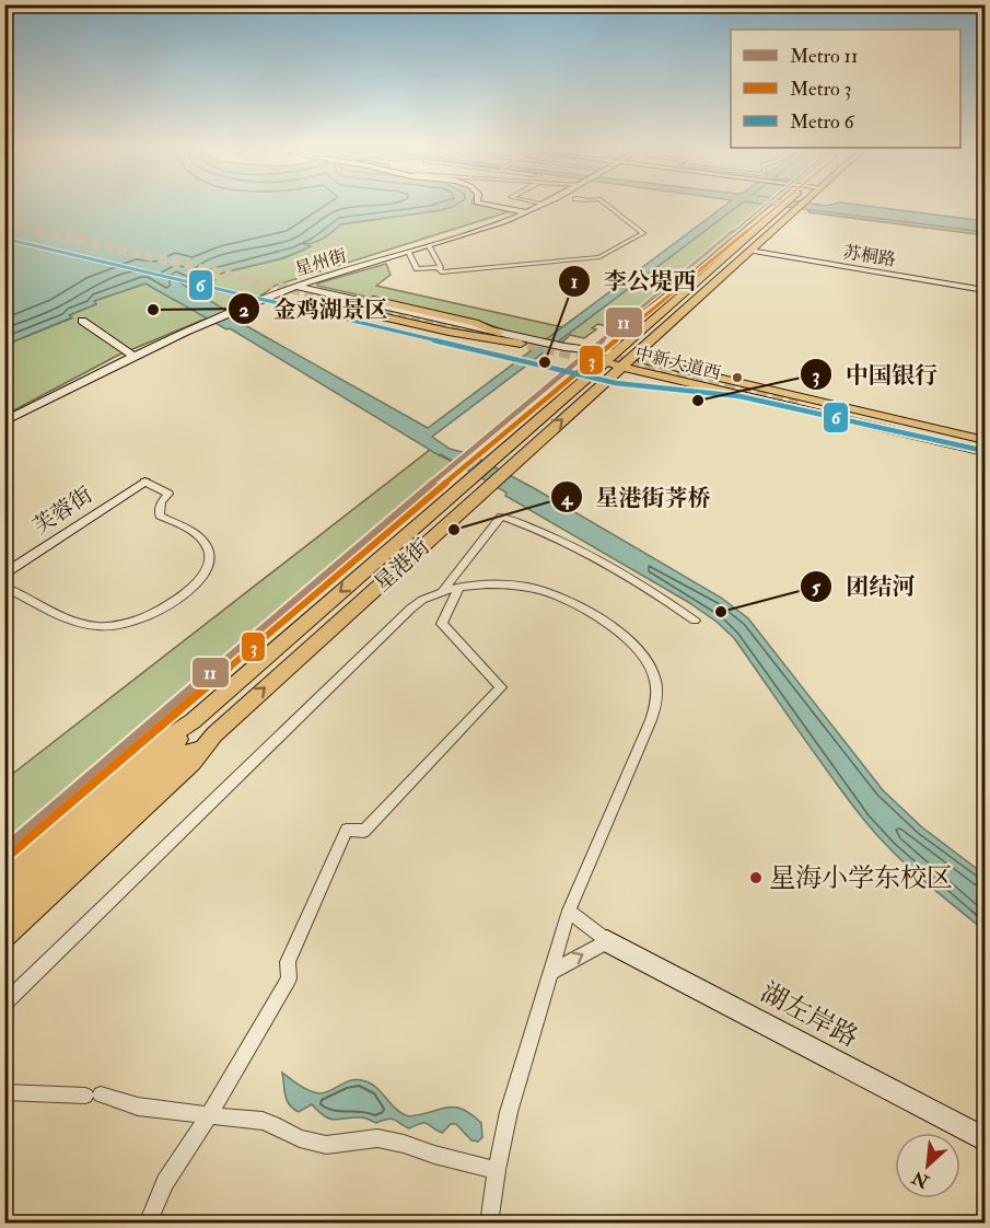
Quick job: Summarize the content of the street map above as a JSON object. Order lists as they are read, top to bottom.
{
  "streets": {
    "main road": ["中新大道西", "星港街"],
    "street": [
      "苏桐路",
      "星州街",
      "芙蓉街",
      "湖左岸路"
    ]
  },
  "crossings": [
    ["苏桐路", "星港街"],
    ["星州街", "中新大道西"],
    ["中新大道西", "星港街"]
  ],
  "places": [
    "金鸡湖景区",
    "李公堤西",
    "中国银行",
    "星港街荠桥",
    "团结河",
    "星海小学东校区"
  ],
  "lines": ["metro line 11", "metro line 3", "metro line 6"],
  "legend": ["Metro 11", "Metro 3", "Metro 6"],
  "north": "bottom left"
}
